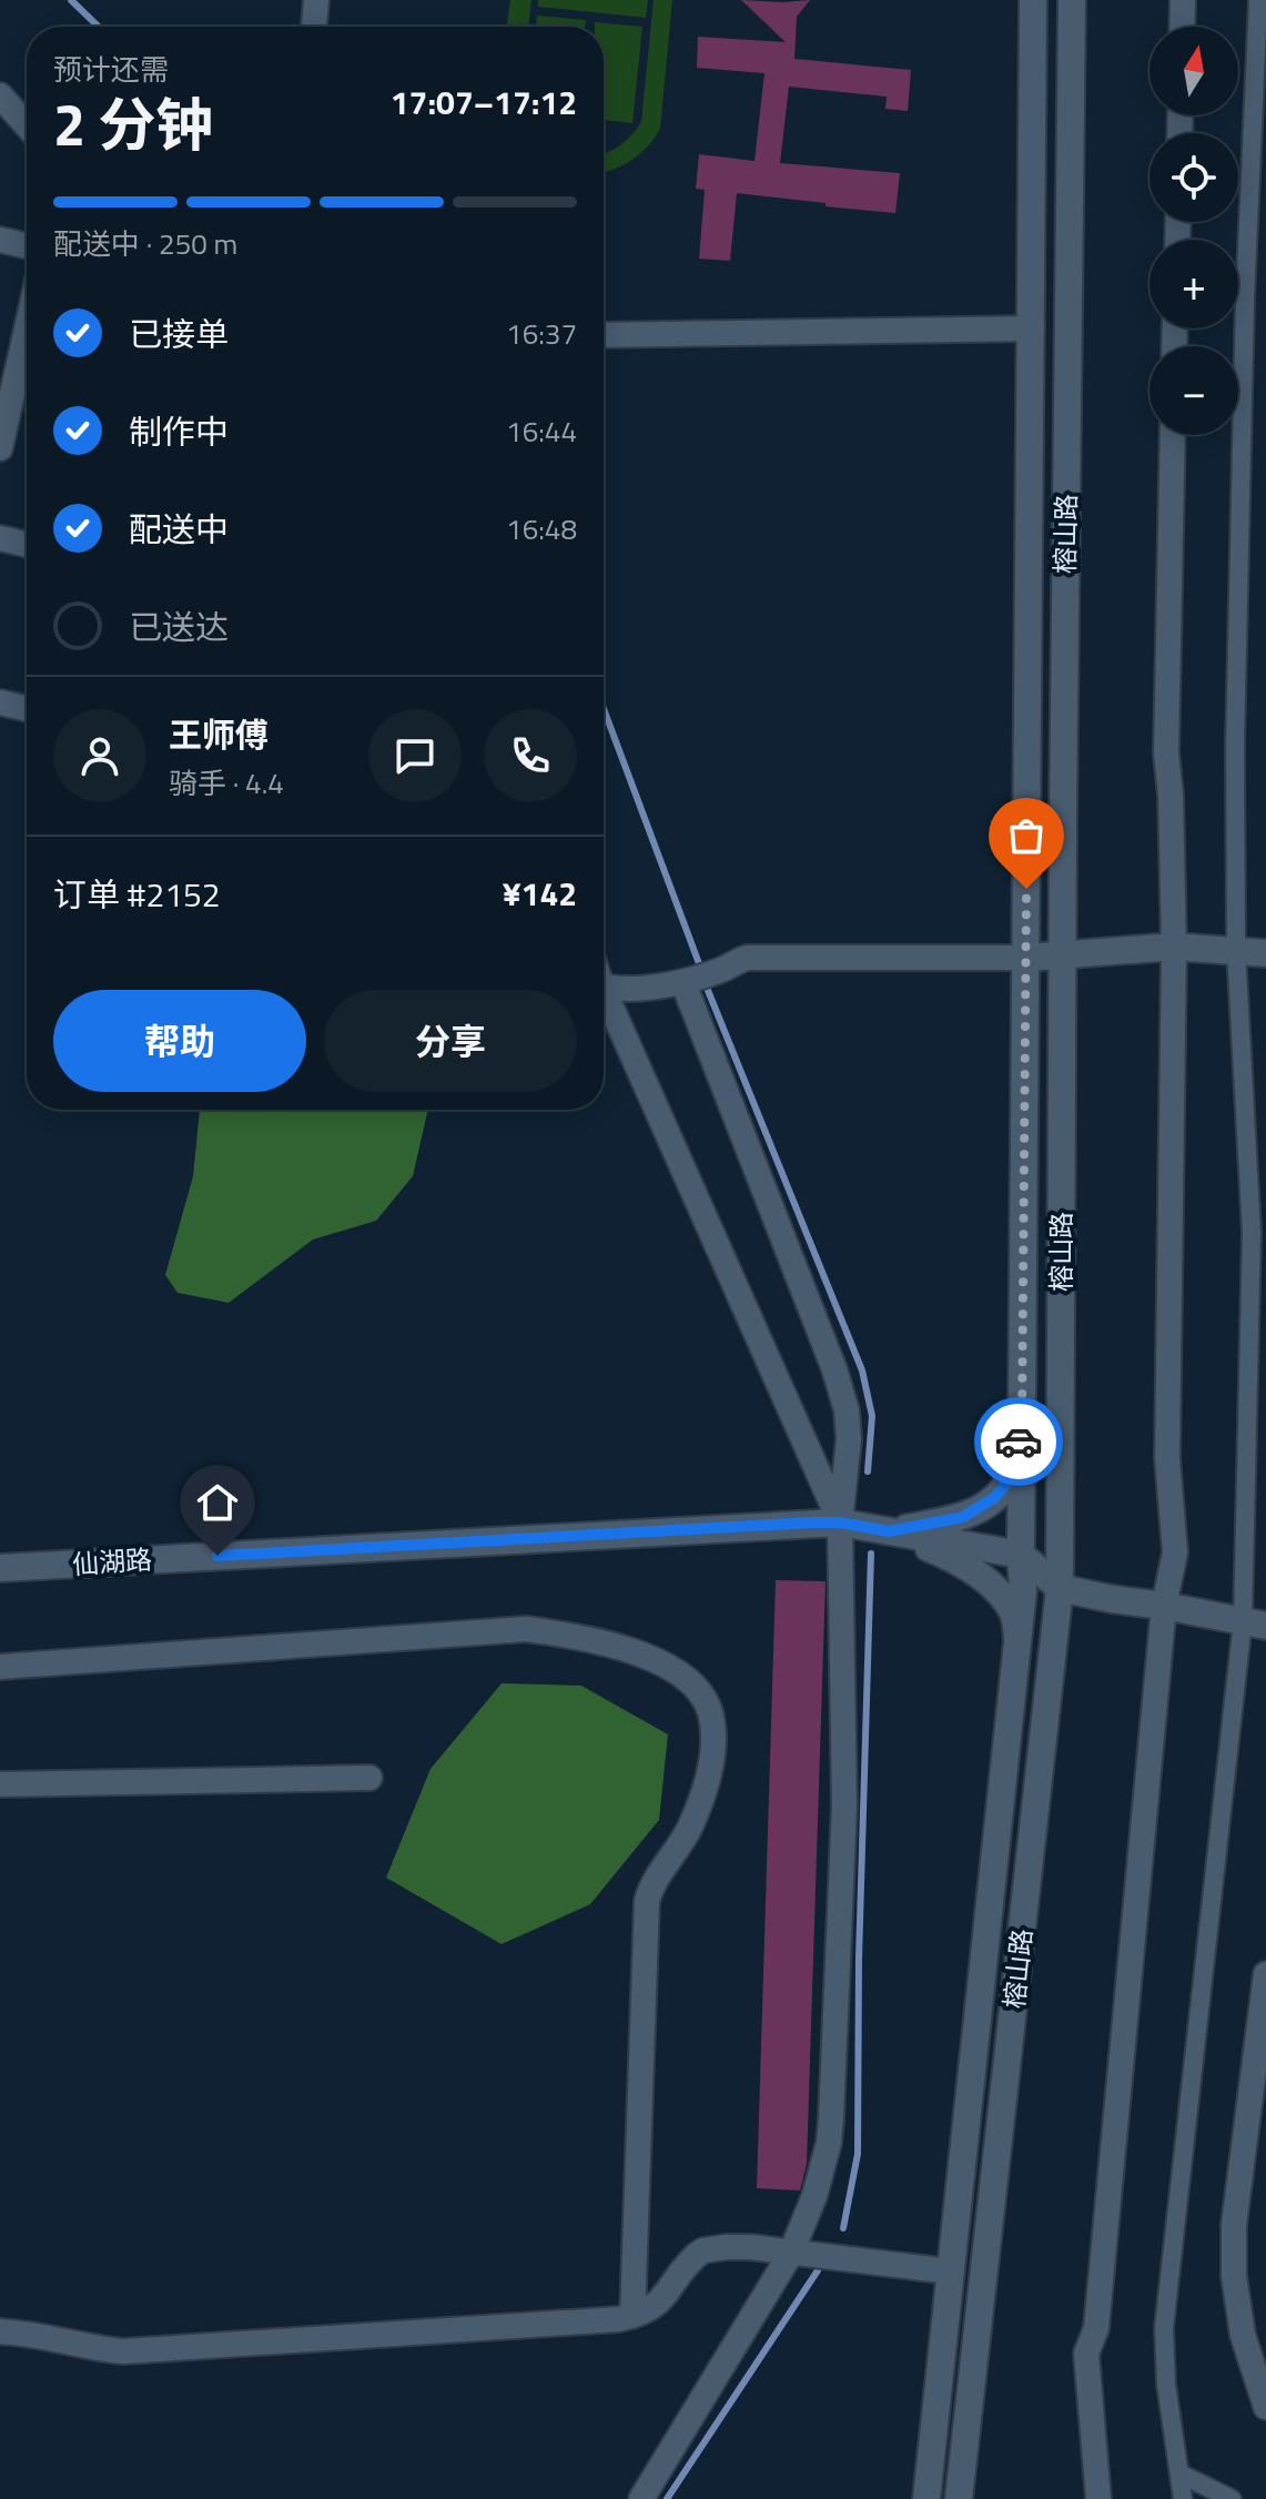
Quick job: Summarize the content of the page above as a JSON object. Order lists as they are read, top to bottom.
{
  "streets": {
    "main road": ["榕山路", "仙湖路"]
  },
  "crossings": [
    ["榕山路", "仙湖路"]
  ],
  "north": "top",
  "page": {
    "map_buttons": ["+", "−"],
    "heading": ["2 分钟", "预计还需", "17:07–17:12"],
    "panel": [
      "王师傅",
      "骑手 · 4.4",
      "订单 #2152",
      "¥142"
    ],
    "bar": "配送中 · 250 m",
    "list": [
      ["已接单", "16:37"],
      ["制作中", "16:44"],
      ["配送中", "16:48"],
      "已送达"
    ],
    "buttons": ["帮助", "分享"]
  }
}
